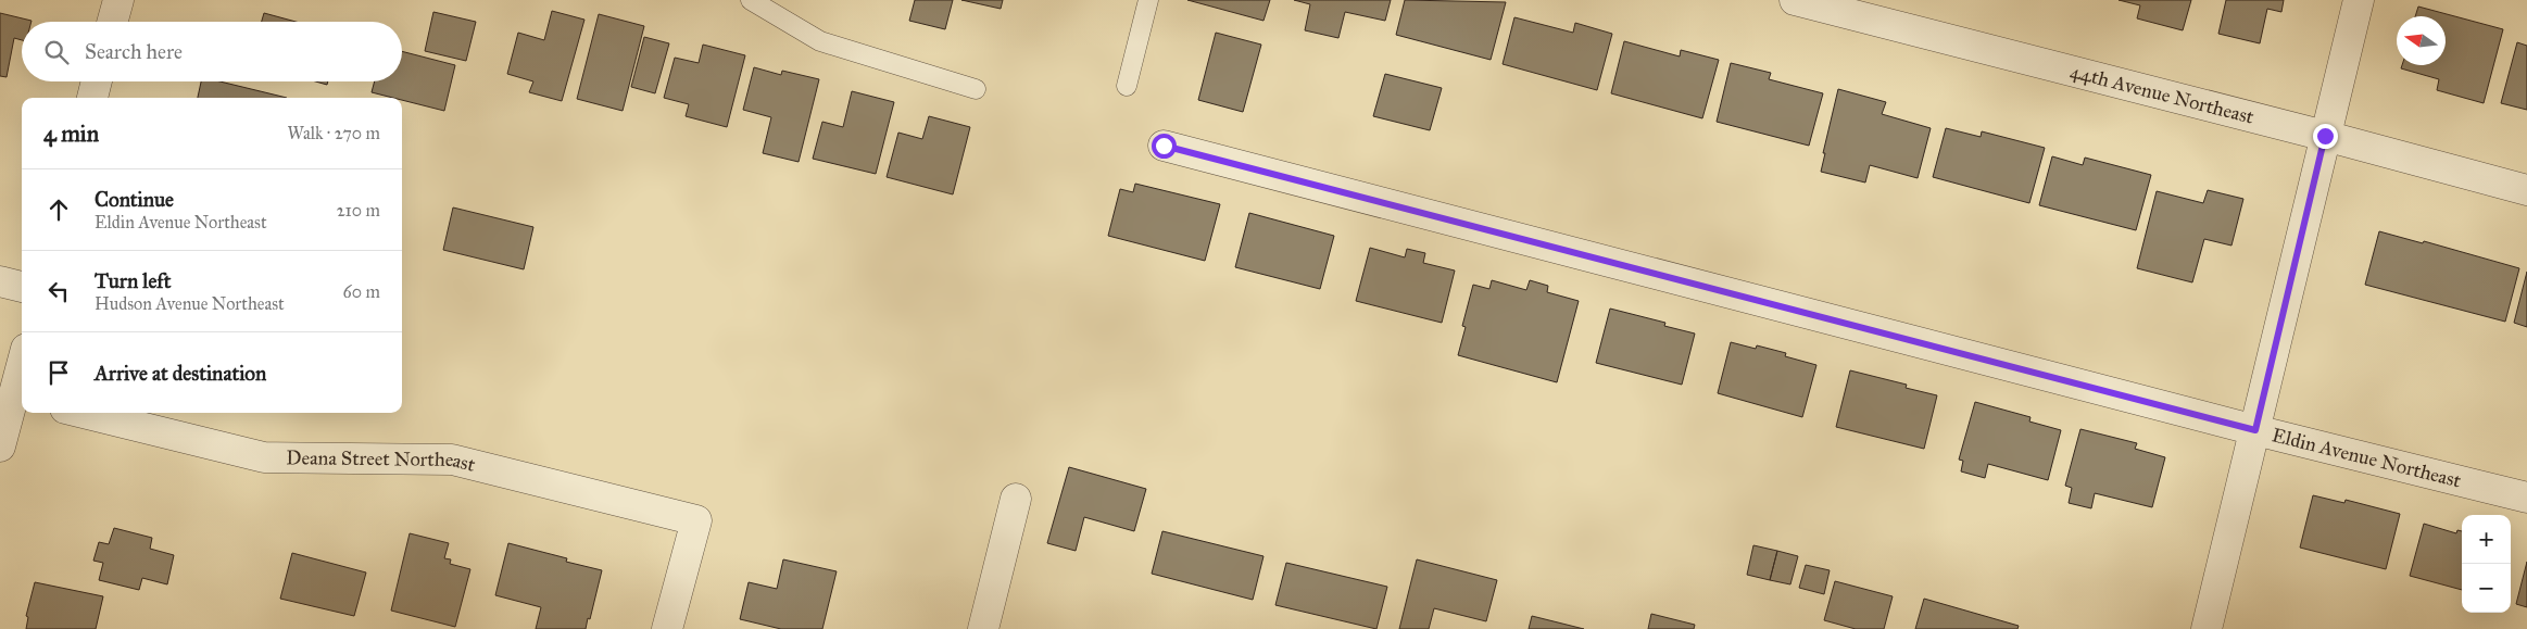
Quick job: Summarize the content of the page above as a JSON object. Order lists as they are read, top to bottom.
{
  "streets": {
    "street": ["44th Avenue Northeast", "Eldin Avenue Northeast", "Deana Street Northeast"]
  },
  "north": "left",
  "page": {
    "search": "Search here",
    "heading": ["4 min", "Walk · 270 m"],
    "list": [
      ["Continue", "Eldin Avenue Northeast", "210 m"],
      ["Turn left", "Hudson Avenue Northeast", "60 m"],
      "Arrive at destination"
    ],
    "map_buttons": ["+", "−"]
  }
}
